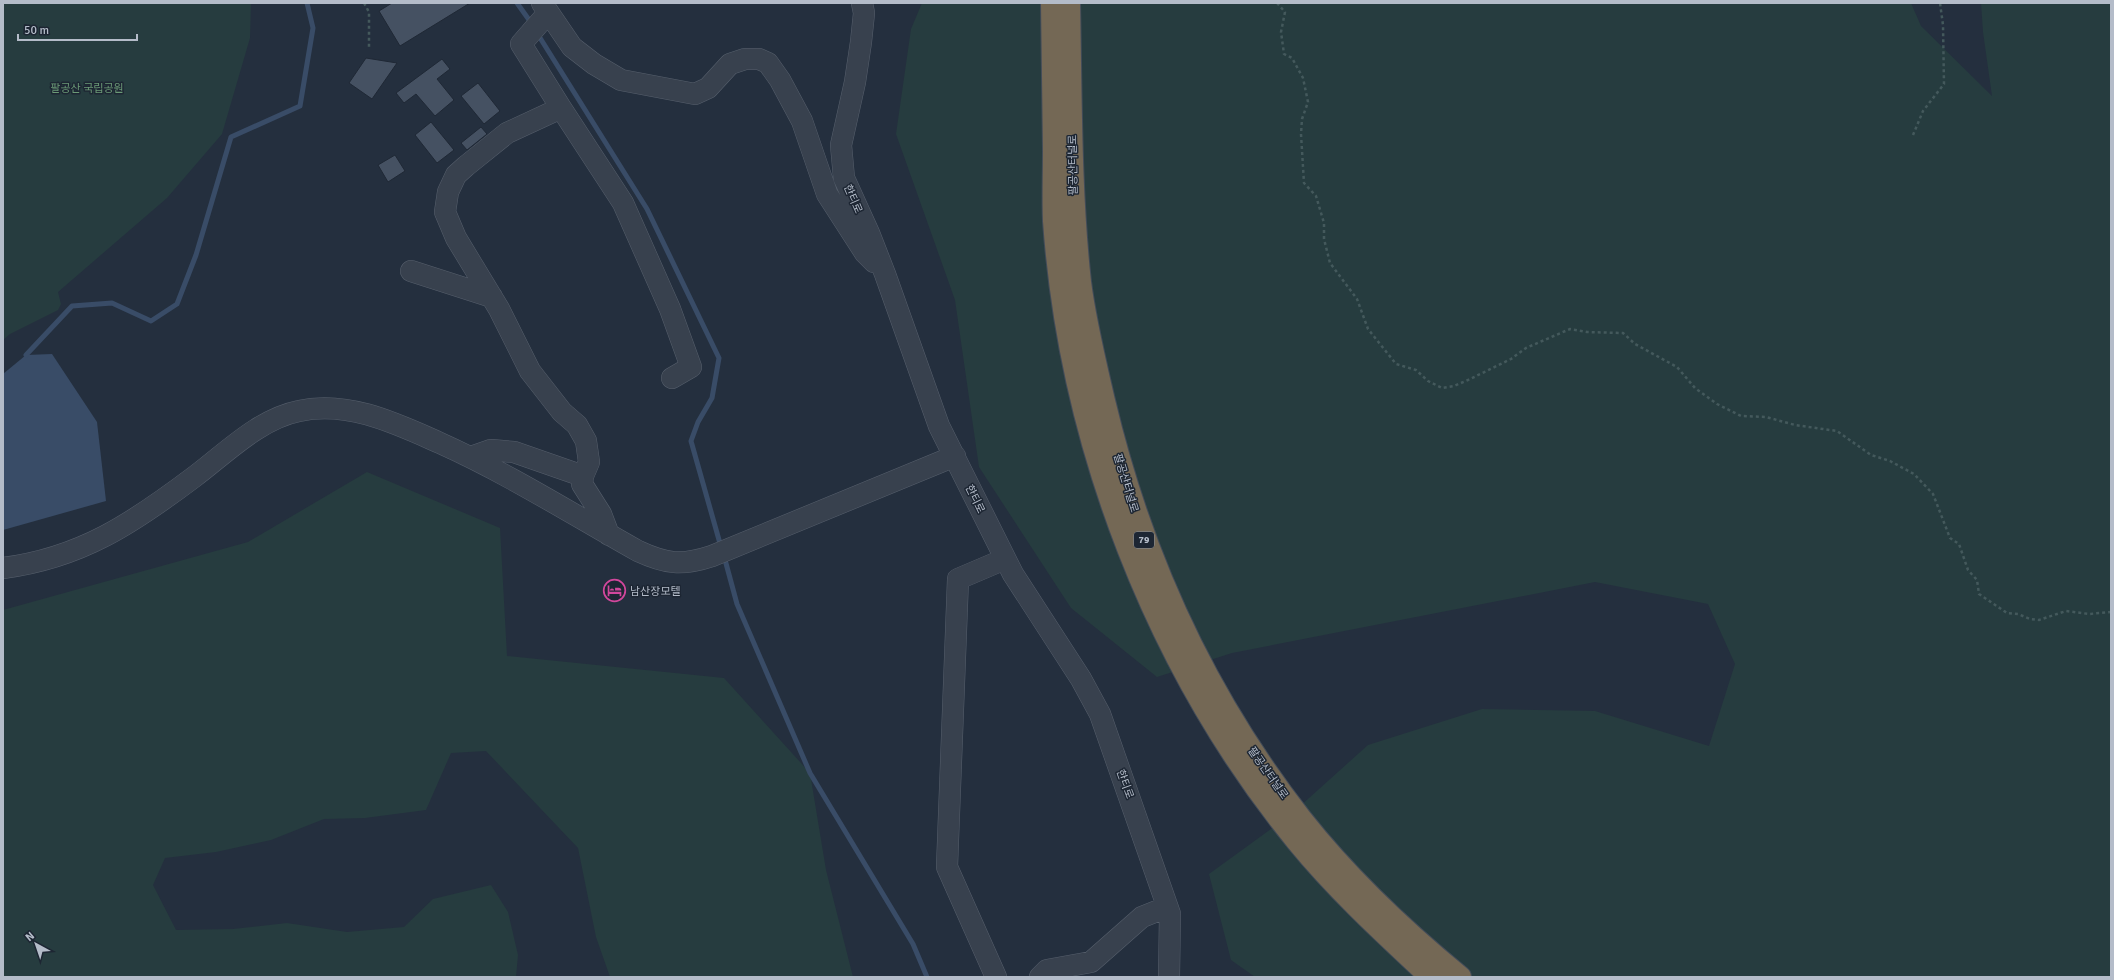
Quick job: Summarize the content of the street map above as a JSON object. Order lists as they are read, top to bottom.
{
  "streets": {
    "highway": ["팔공산터널로", "79"],
    "street": ["한티로"]
  },
  "parks": ["팔공산 국립공원"],
  "places": {
    "hotel": ["남산장모텔"]
  },
  "scale_bar": "50 m",
  "north": "top left"
}
